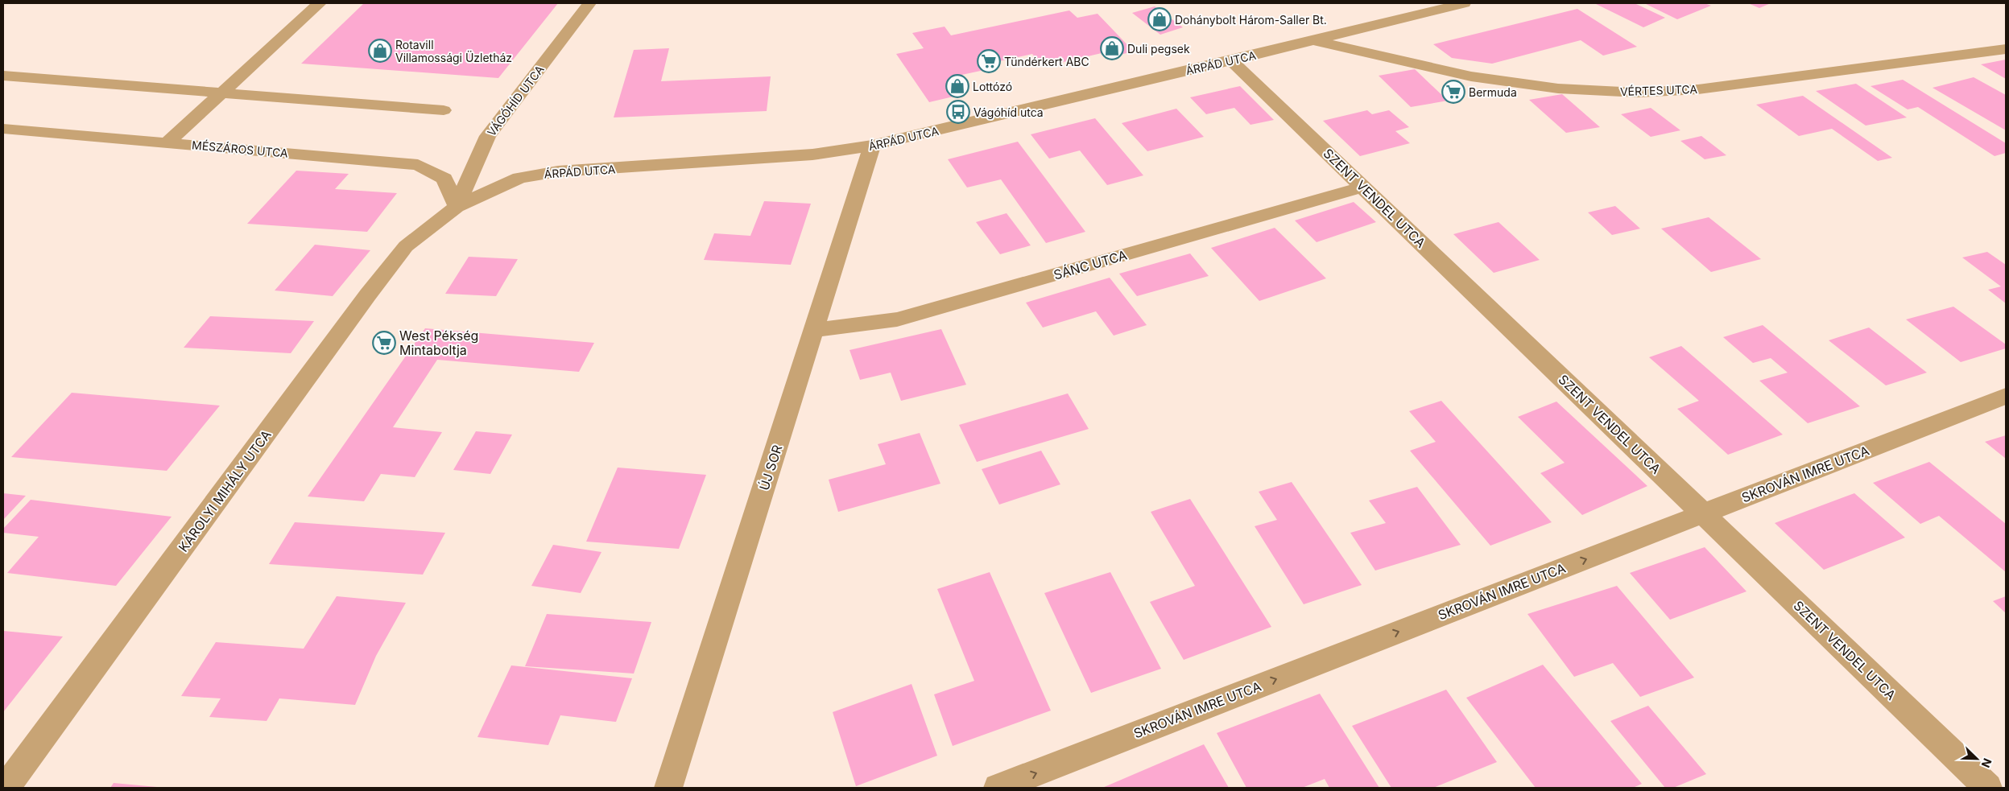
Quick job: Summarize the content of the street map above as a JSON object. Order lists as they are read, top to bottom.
{
  "streets": {
    "street": [
      "ÁRPÁD UTCA",
      "VÉRTES UTCA",
      "VÁGÓHÍD UTCA",
      "MÉSZÁROS UTCA",
      "SZENT VENDEL UTCA",
      "SÁNC UTCA",
      "ÚJ SOR",
      "SKROVÁN IMRE UTCA",
      "KÁROLYI MIHÁLY UTCA"
    ]
  },
  "crossings": [
    ["ÁRPÁD UTCA", "VÉRTES UTCA"],
    ["ÁRPÁD UTCA", "VÁGÓHÍD UTCA"],
    ["ÁRPÁD UTCA", "MÉSZÁROS UTCA"],
    ["ÁRPÁD UTCA", "SZENT VENDEL UTCA"],
    ["ÁRPÁD UTCA", "ÚJ SOR"],
    ["ÁRPÁD UTCA", "KÁROLYI MIHÁLY UTCA"],
    ["VÁGÓHÍD UTCA", "MÉSZÁROS UTCA"],
    ["VÁGÓHÍD UTCA", "KÁROLYI MIHÁLY UTCA"],
    ["MÉSZÁROS UTCA", "KÁROLYI MIHÁLY UTCA"],
    ["SZENT VENDEL UTCA", "SÁNC UTCA"],
    ["SZENT VENDEL UTCA", "SKROVÁN IMRE UTCA"],
    ["SÁNC UTCA", "ÚJ SOR"]
  ],
  "one_way": ["SKROVÁN IMRE UTCA"],
  "places": {
    "shop": [
      "Dohánybolt Három-Saller Bt.",
      "Duli pegsek",
      "Rotavill Villamossági Üzletház",
      "Lottózó"
    ],
    "supermarket": ["Tündérkert ABC", "Bermuda", "West Pékség Mintaboltja"],
    "bus stop": ["Vágóhíd utca"]
  },
  "north": "bottom right"
}
